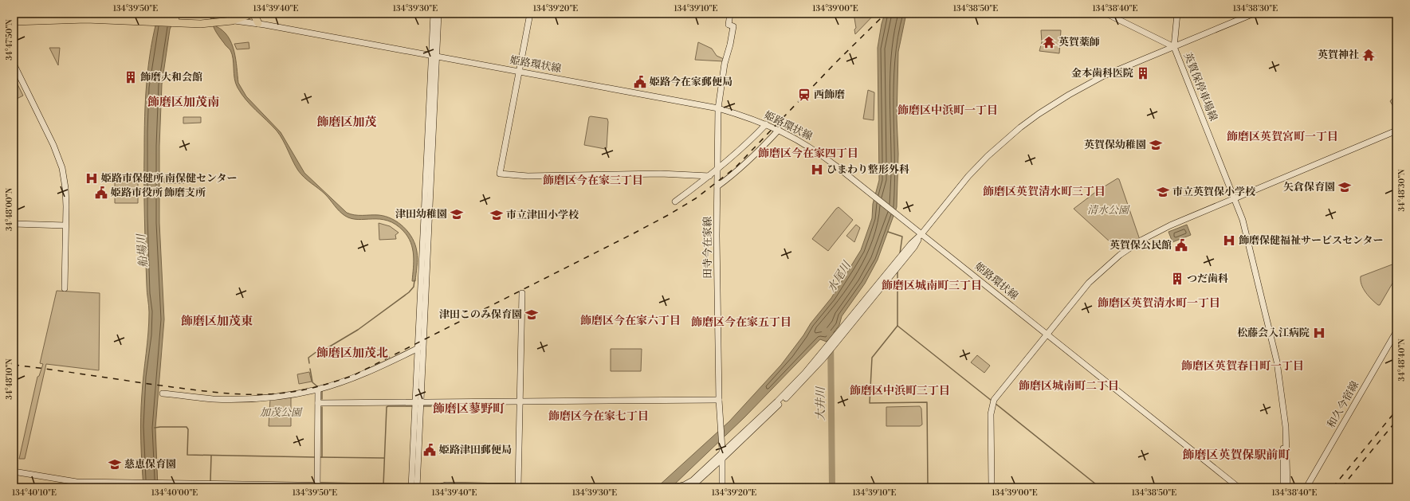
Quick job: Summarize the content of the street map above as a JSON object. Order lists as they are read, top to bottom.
{
  "streets": {
    "street": [
      "姫路環状線",
      "英賀保停車場線",
      "田寺今在家線",
      "和久今宿線"
    ]
  },
  "crossings": [
    ["姫路環状線", "田寺今在家線"]
  ],
  "districts": [
    "飾磨区加茂南",
    "飾磨区中浜町一丁目",
    "飾磨区加茂",
    "飾磨区英賀宮町一丁目",
    "飾磨区今在家四丁目",
    "飾磨区今在家三丁目",
    "飾磨区英賀清水町三丁目",
    "飾磨区城南町三丁目",
    "飾磨区英賀清水町一丁目",
    "飾磨区加茂東",
    "飾磨区今在家六丁目",
    "飾磨区今在家五丁目",
    "飾磨区加茂北",
    "飾磨区英賀春日町一丁目",
    "飾磨区城南町二丁目",
    "飾磨区中浜町三丁目",
    "飾磨区蓼野町",
    "飾磨区今在家七丁目",
    "飾磨区英賀保駅前町"
  ],
  "water": ["船場川", "水尾川", "大井川"],
  "parks": ["清水公園", "加茂公園"],
  "places": {
    "temple": ["英賀薬師", "英賀神社"],
    "building": ["金本歯科医院", "飾磨大和会館", "つだ歯科"],
    "public building": [
      "姫路今在家郵便局",
      "姫路市役所 飾磨支所",
      "英賀保公民館",
      "姫路津田郵便局"
    ],
    "station": ["西飾磨"],
    "school or university": [
      "英賀保幼稚園",
      "矢倉保育園",
      "市立英賀保小学校",
      "津田幼稚園",
      "市立津田小学校",
      "津田このみ保育園",
      "慈恵保育園"
    ],
    "hospital": [
      "ひまわり整形外科",
      "姫路市保健所 南保健センター",
      "飾磨保健福祉サービスセンター",
      "松藤会入江病院"
    ]
  },
  "coordinates": [
    "134°39'50\"E",
    "134°39'40\"E",
    "134°39'30\"E",
    "134°39'20\"E",
    "134°39'10\"E",
    "134°39'00\"E",
    "134°38'50\"E",
    "134°38'40\"E",
    "134°38'30\"E",
    "34°47'50\"N",
    "34°48'30\"N",
    "34°48'00\"N",
    "34°48'40\"N",
    "34°48'10\"N",
    "134°40'10\"E",
    "134°40'00\"E"
  ]
}
